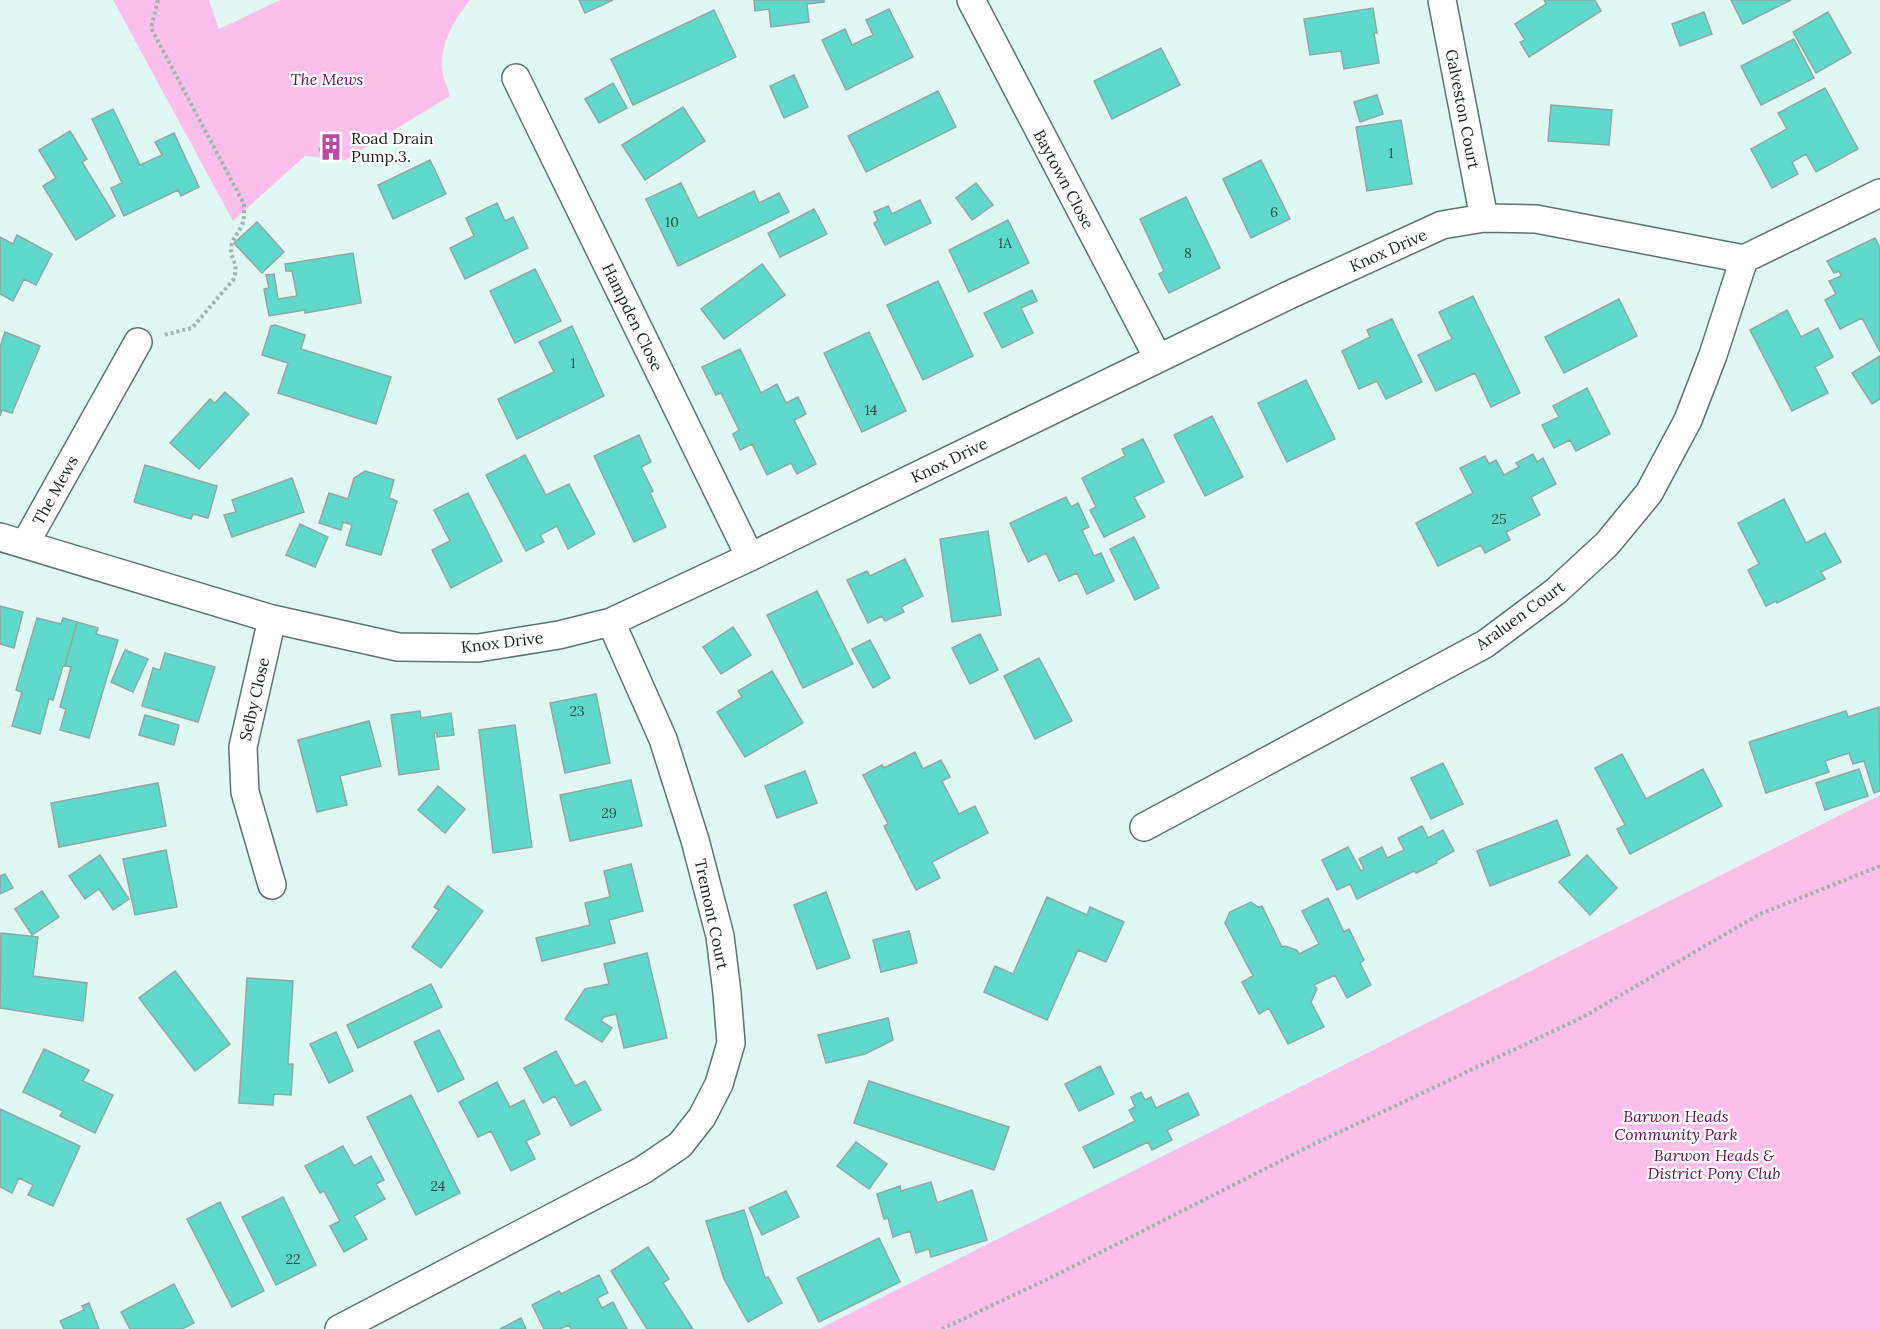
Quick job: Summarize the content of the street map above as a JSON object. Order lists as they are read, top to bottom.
{
  "streets": {
    "street": [
      "Galveston Court",
      "Baytown Close",
      "Knox Drive",
      "Hampden Close",
      "The Mews",
      "Araluen Court",
      "Selby Close",
      "Tremont Court"
    ]
  },
  "crossings": [
    ["Galveston Court", "Knox Drive"],
    ["Baytown Close", "Knox Drive"],
    ["Knox Drive", "Hampden Close"],
    ["Knox Drive", "The Mews"],
    ["Knox Drive", "Araluen Court"],
    ["Knox Drive", "Selby Close"],
    ["Knox Drive", "Tremont Court"]
  ],
  "parks": ["The Mews", "Barwon Heads Community Park", "Barwon Heads & District Pony Club"],
  "places": {
    "building": ["Road Drain Pump.3."]
  },
  "house_numbers": [
    "1",
    "6",
    "10",
    "1A",
    "8",
    "1",
    "14",
    "25",
    "23",
    "29",
    "24",
    "22"
  ]
}
